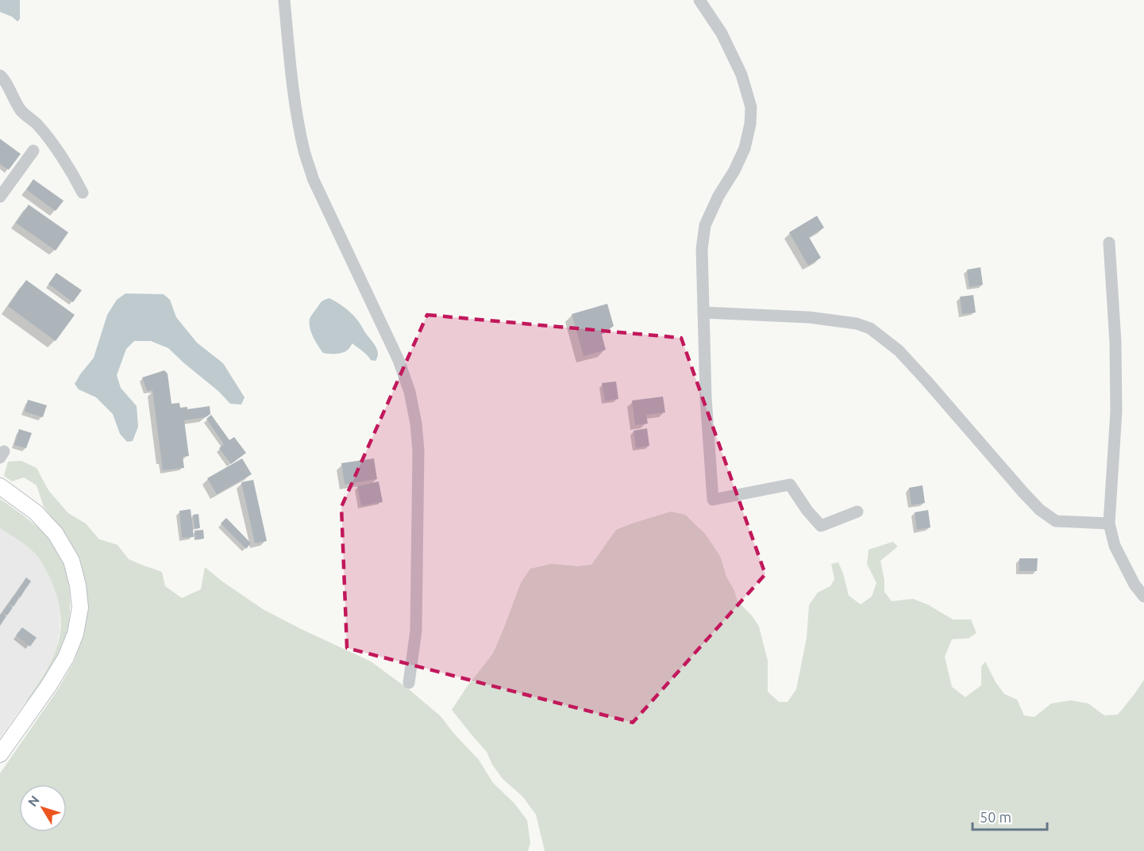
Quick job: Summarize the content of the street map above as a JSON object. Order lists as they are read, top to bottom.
{
  "scale_bar": "50 m",
  "north": "top left"
}
